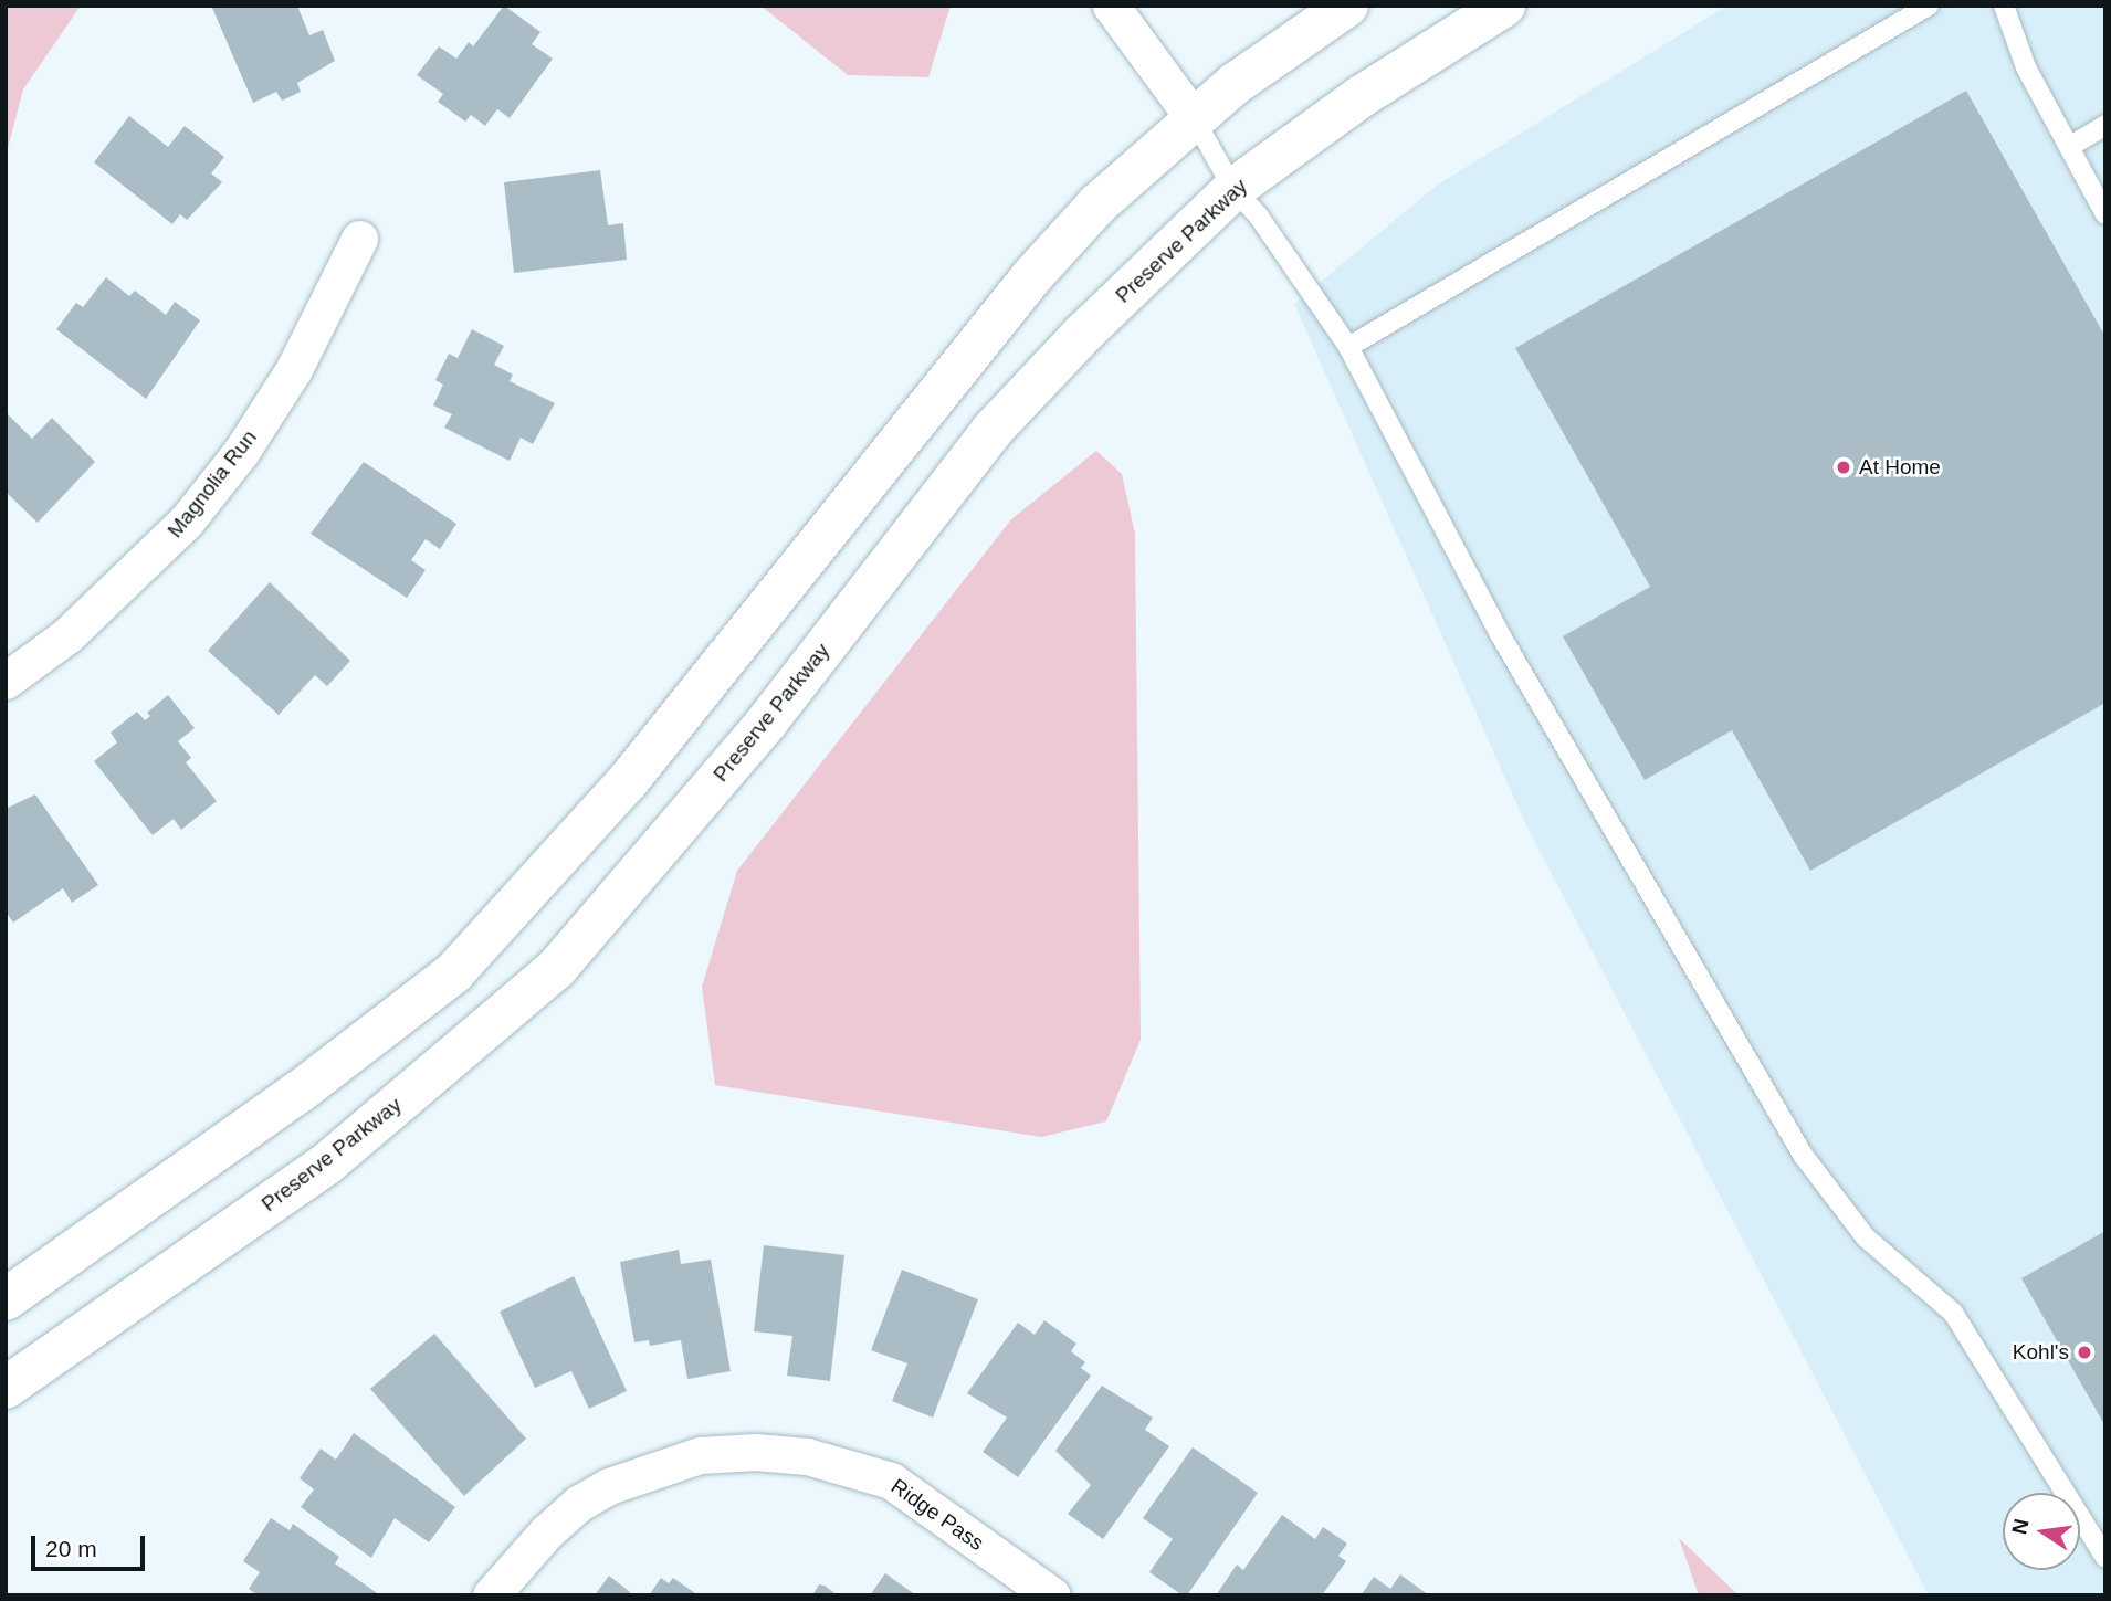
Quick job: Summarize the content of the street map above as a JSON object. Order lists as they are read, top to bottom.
{
  "streets": {
    "street": ["Preserve Parkway", "Magnolia Run", "Ridge Pass"]
  },
  "places": ["At Home", "Kohl's"],
  "scale_bar": "20 m",
  "north": "left"
}
